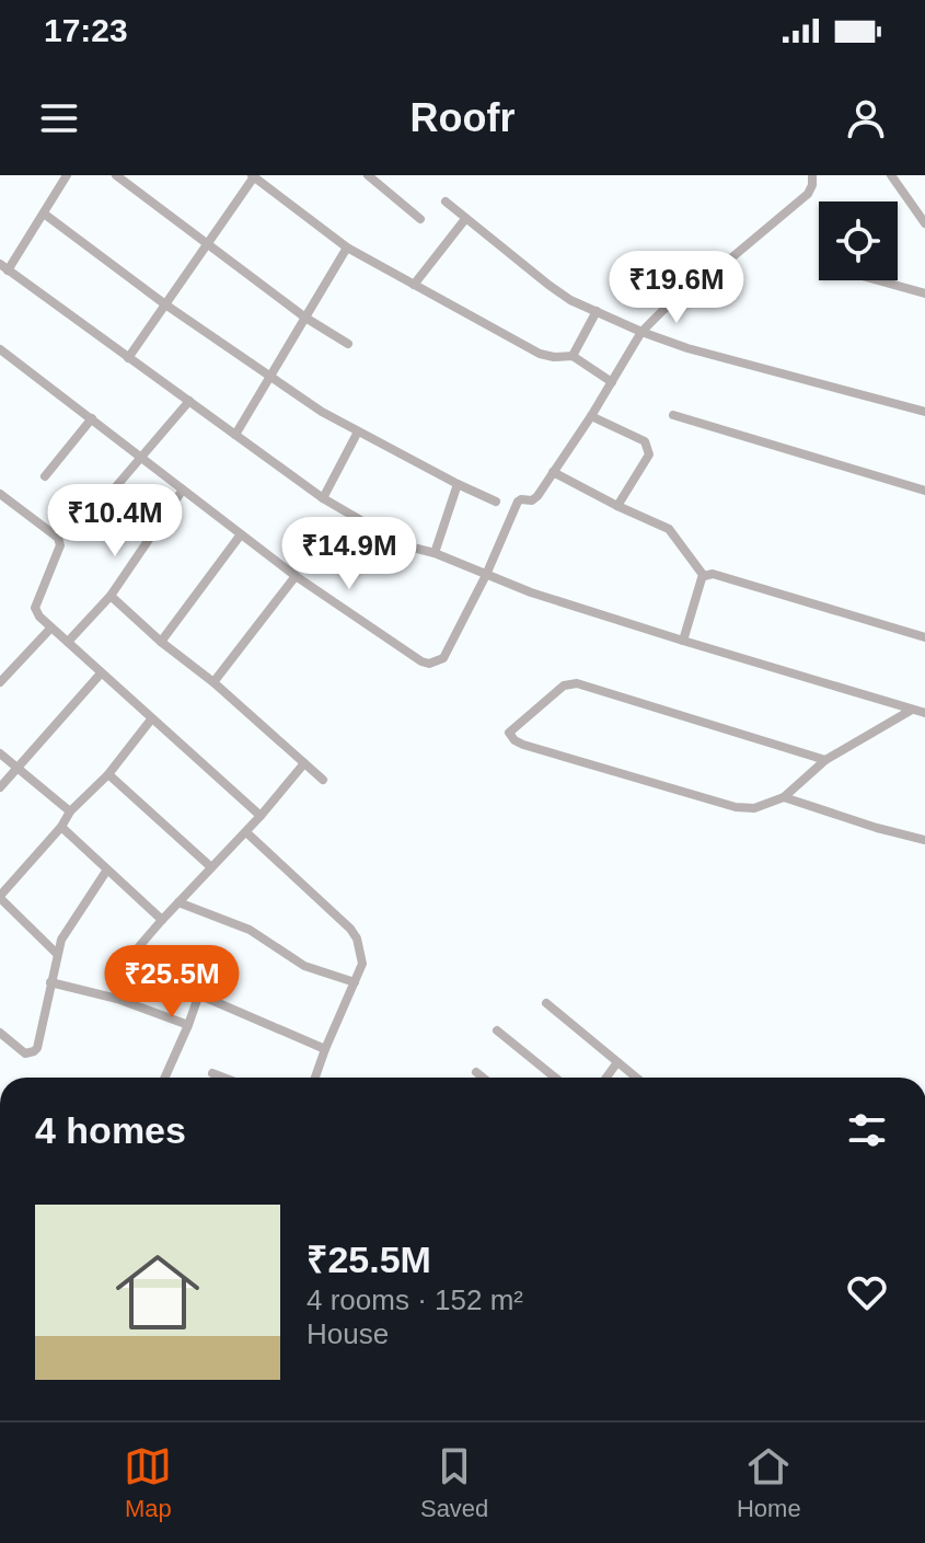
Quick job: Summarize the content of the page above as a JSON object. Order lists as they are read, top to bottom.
{
  "page": {
    "status": "17:23",
    "header": "Roofr",
    "price": [
      "₹19.6M",
      "₹10.4M",
      "₹14.9M",
      "₹25.5M"
    ],
    "heading": "4 homes",
    "list": [
      {
        "name": "₹25.5M",
        "note": "4 rooms · 152 m² · House"
      }
    ],
    "tabs": ["Map", "Saved", "Home"]
  }
}
